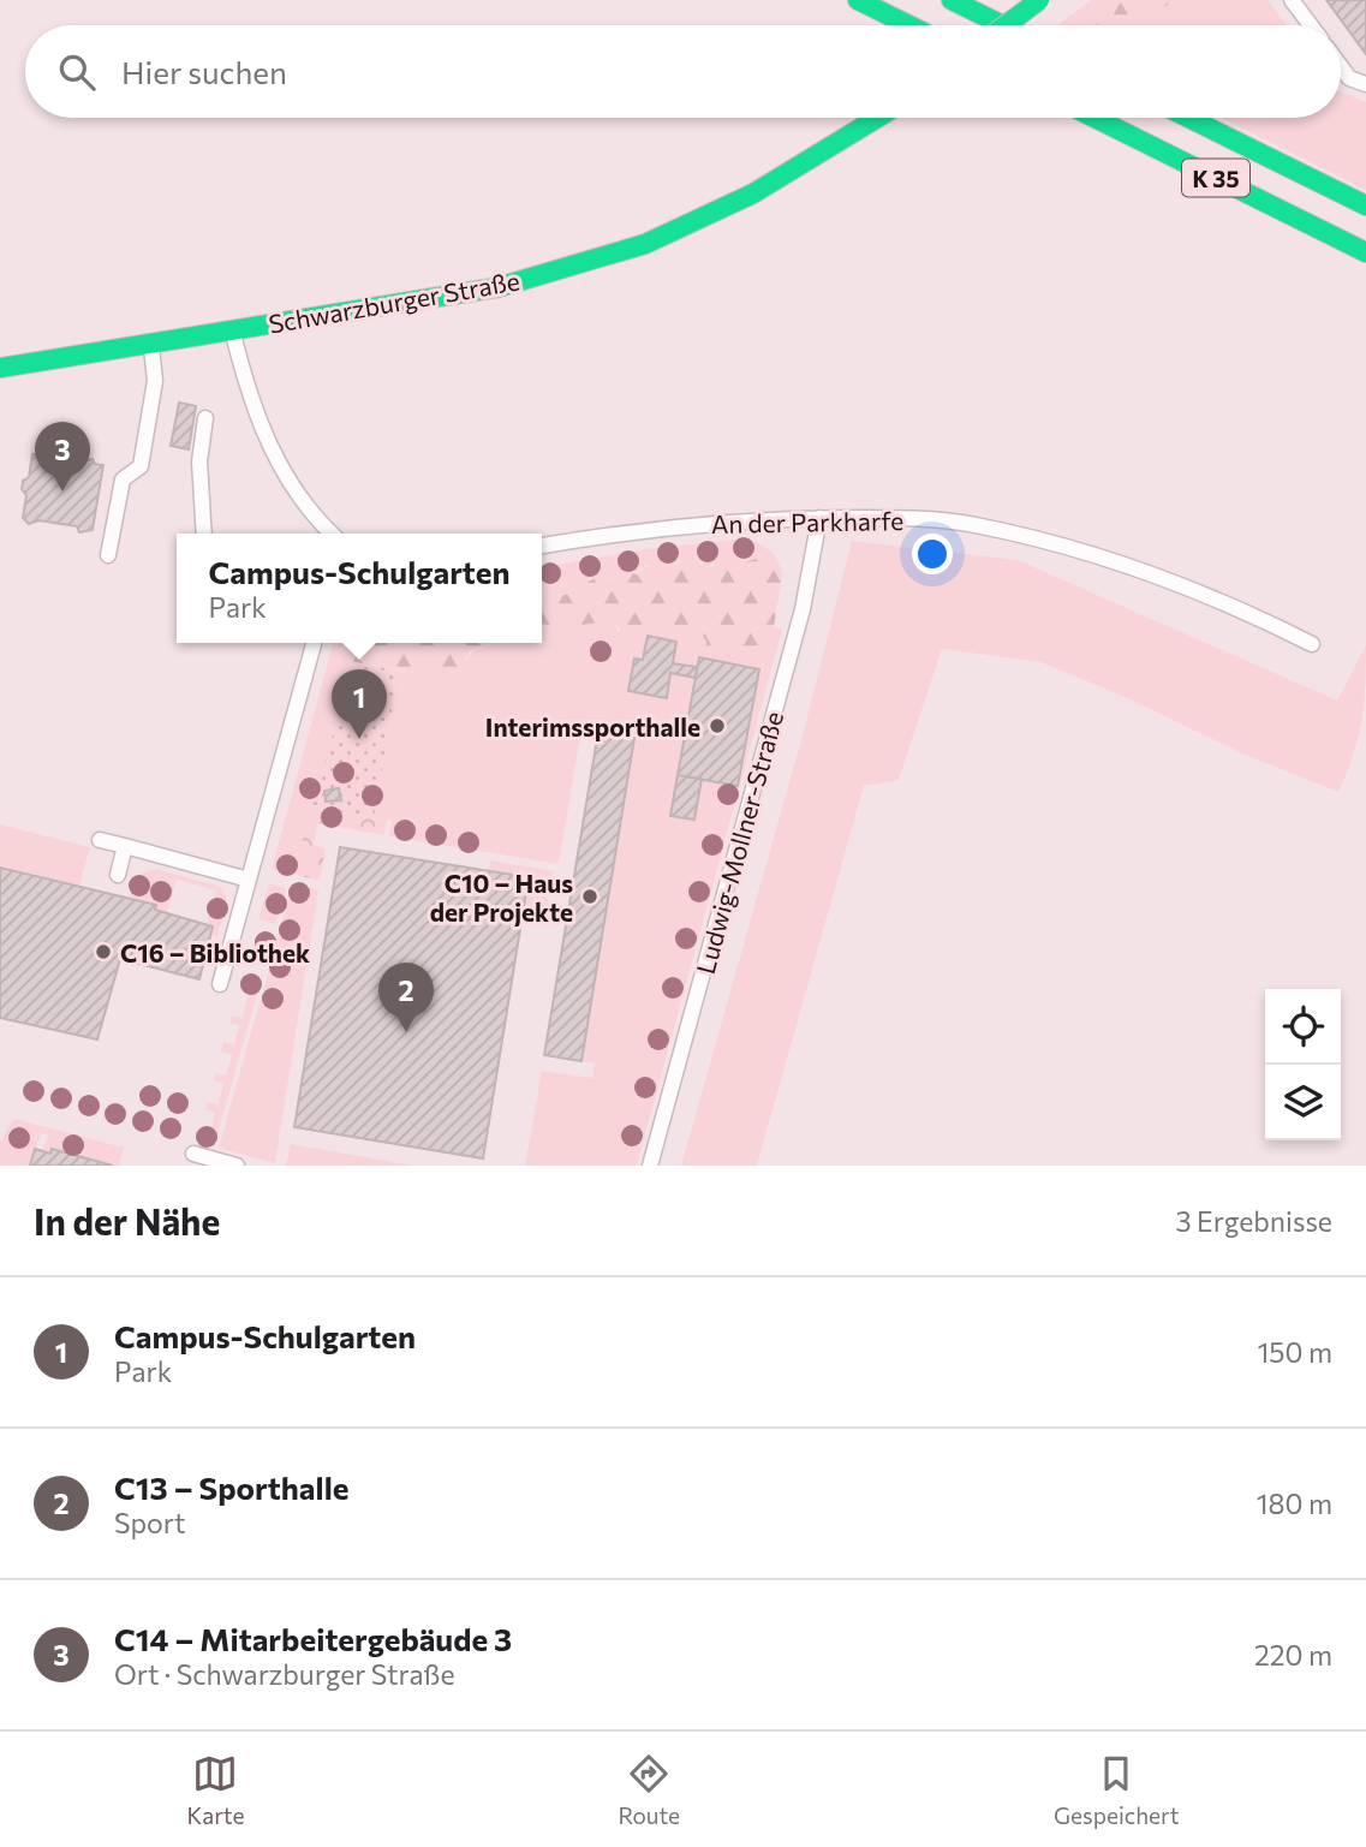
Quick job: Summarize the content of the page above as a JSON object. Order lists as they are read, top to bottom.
{
  "streets": {
    "main road": ["K 35", "Schwarzburger Straße"],
    "lane": ["An der Parkharfe", "Ludwig-Mollner-Straße"]
  },
  "crossings": [
    ["An der Parkharfe", "Ludwig-Mollner-Straße"]
  ],
  "places": ["Interimssporthalle", "C10 – Haus der Projekte", "C16 – Bibliothek"],
  "page": {
    "search": "Hier suchen",
    "pins": ["3", "1", "2"],
    "popup": ["Campus-Schulgarten", "Park"],
    "heading": ["In der Nähe", "3 Ergebnisse"],
    "list": [
      {
        "mark": "1",
        "name": "Campus-Schulgarten",
        "note": "Park",
        "value": "150 m"
      },
      {
        "mark": "2",
        "name": "C13 – Sporthalle",
        "note": "Sport",
        "value": "180 m"
      },
      {
        "mark": "3",
        "name": "C14 – Mitarbeitergebäude 3",
        "note": "Ort · Schwarzburger Straße",
        "value": "220 m"
      }
    ],
    "nav": ["Karte", "Route", "Gespeichert"]
  }
}
